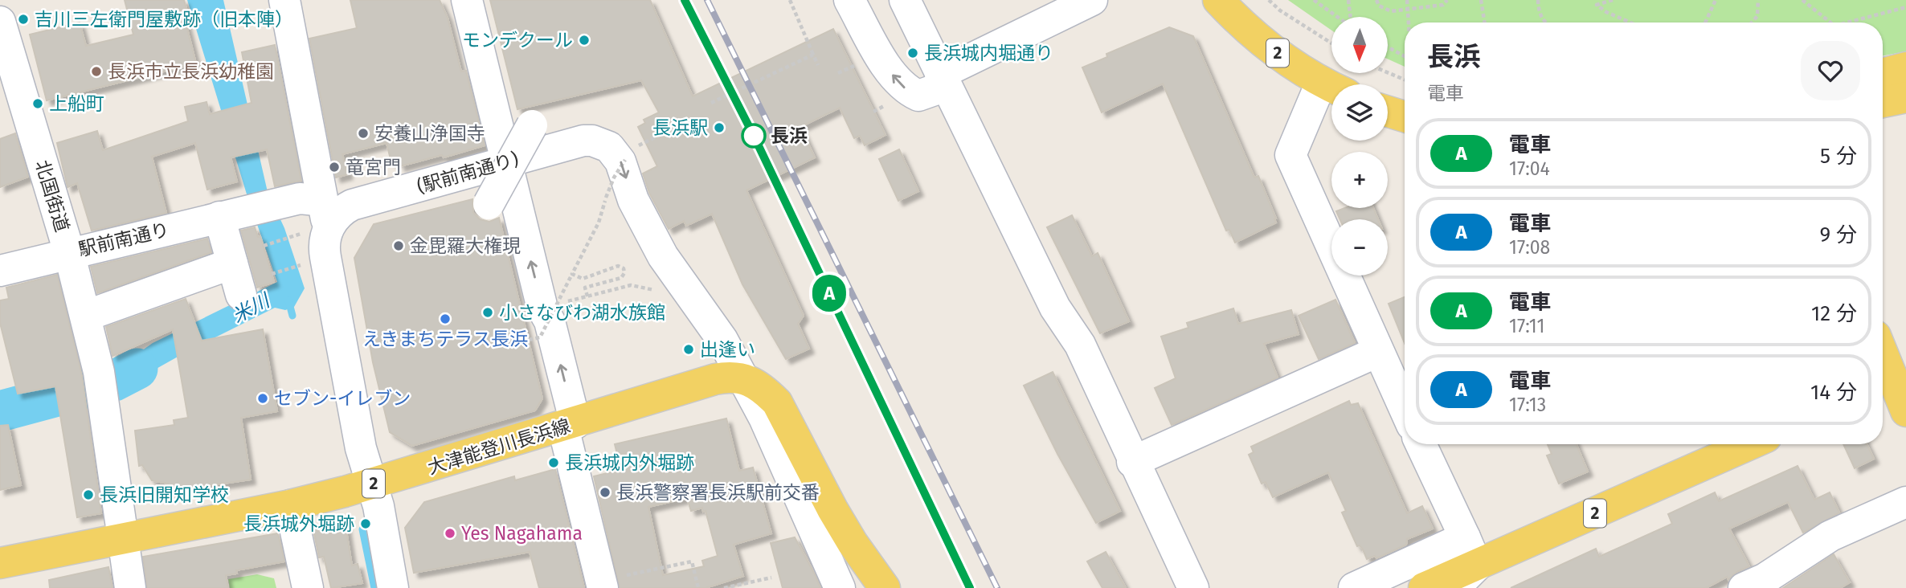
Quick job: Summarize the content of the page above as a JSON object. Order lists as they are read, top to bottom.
{
  "streets": {
    "main road": ["2", "大津能登川長浜線"],
    "street": ["(駅前南通り)", "北国街道", "駅前南通り"]
  },
  "crossings": [
    ["(駅前南通り)", "駅前南通り"],
    ["(駅前南通り)", "大津能登川長浜線"],
    ["北国街道", "駅前南通り"],
    ["北国街道", "大津能登川長浜線"]
  ],
  "one_way": ["(駅前南通り)"],
  "water": ["米川"],
  "places": [
    "吉川三左衛門屋敷跡（旧本陣）",
    "モンデクール",
    "長浜城内堀通り",
    "長浜市立長浜幼稚園",
    "上船町",
    "長浜駅",
    "安養山浄国寺",
    "長浜",
    "竜宮門",
    "金毘羅大権現",
    "小さなびわ湖水族館",
    "えきまちテラス長浜",
    "出逢い",
    "セブン-イレブン",
    "長浜城内外堀跡",
    "長浜警察署長浜駅前交番",
    "長浜旧開知学校",
    "長浜城外堀跡",
    "Yes Nagahama"
  ],
  "north": "bottom",
  "page": {
    "on_map": "A",
    "map_buttons": ["+", "−"],
    "heading": ["長浜", "電車"],
    "list": [
      {
        "mark": "A",
        "name": "電車",
        "note": "17:04",
        "value": "5 分"
      },
      {
        "mark": "A",
        "name": "電車",
        "note": "17:08",
        "value": "9 分"
      },
      {
        "mark": "A",
        "name": "電車",
        "note": "17:11",
        "value": "12 分"
      },
      {
        "mark": "A",
        "name": "電車",
        "note": "17:13",
        "value": "14 分"
      }
    ]
  }
}
